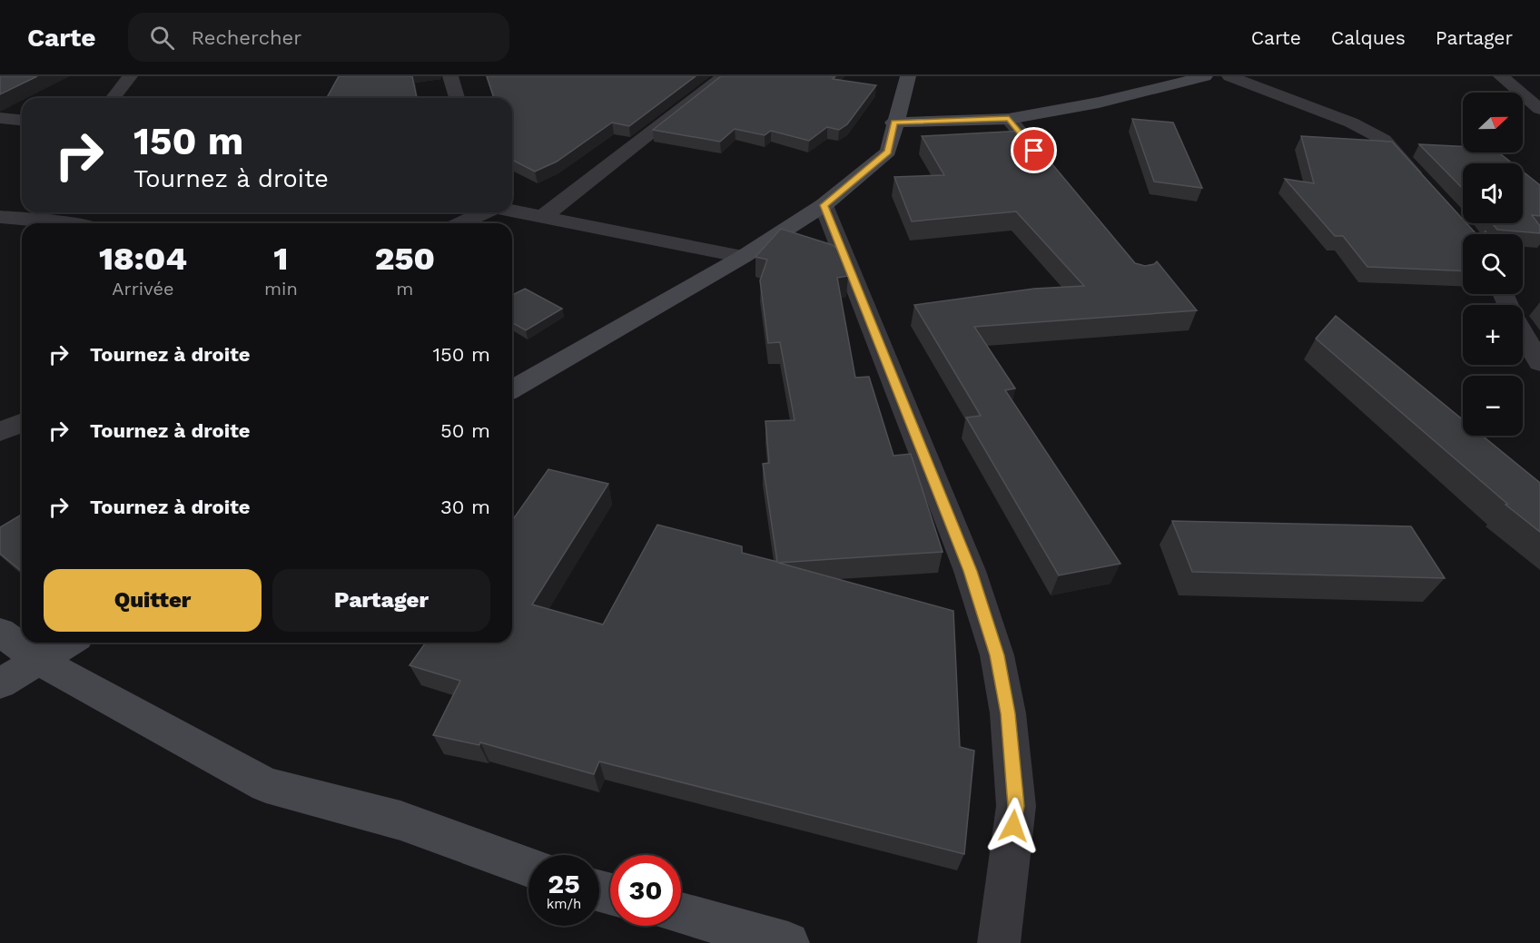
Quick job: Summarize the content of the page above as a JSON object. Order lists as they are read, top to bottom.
{
  "north": "right",
  "page": {
    "header": "Carte",
    "search": "Rechercher",
    "nav": ["Carte", "Calques", "Partager"],
    "map_buttons": ["+", "−"],
    "turn": ["150 m", "Tournez à droite"],
    "eta": [
      "18:04",
      "Arrivée",
      "1",
      "min",
      "250",
      "m"
    ],
    "list": [
      {
        "name": "Tournez à droite",
        "value": "150 m"
      },
      {
        "name": "Tournez à droite",
        "value": "50 m"
      },
      {
        "name": "Tournez à droite",
        "value": "30 m"
      }
    ],
    "buttons": ["Quitter", "Partager"],
    "speed": "25 km/h",
    "limit": "30"
  }
}
